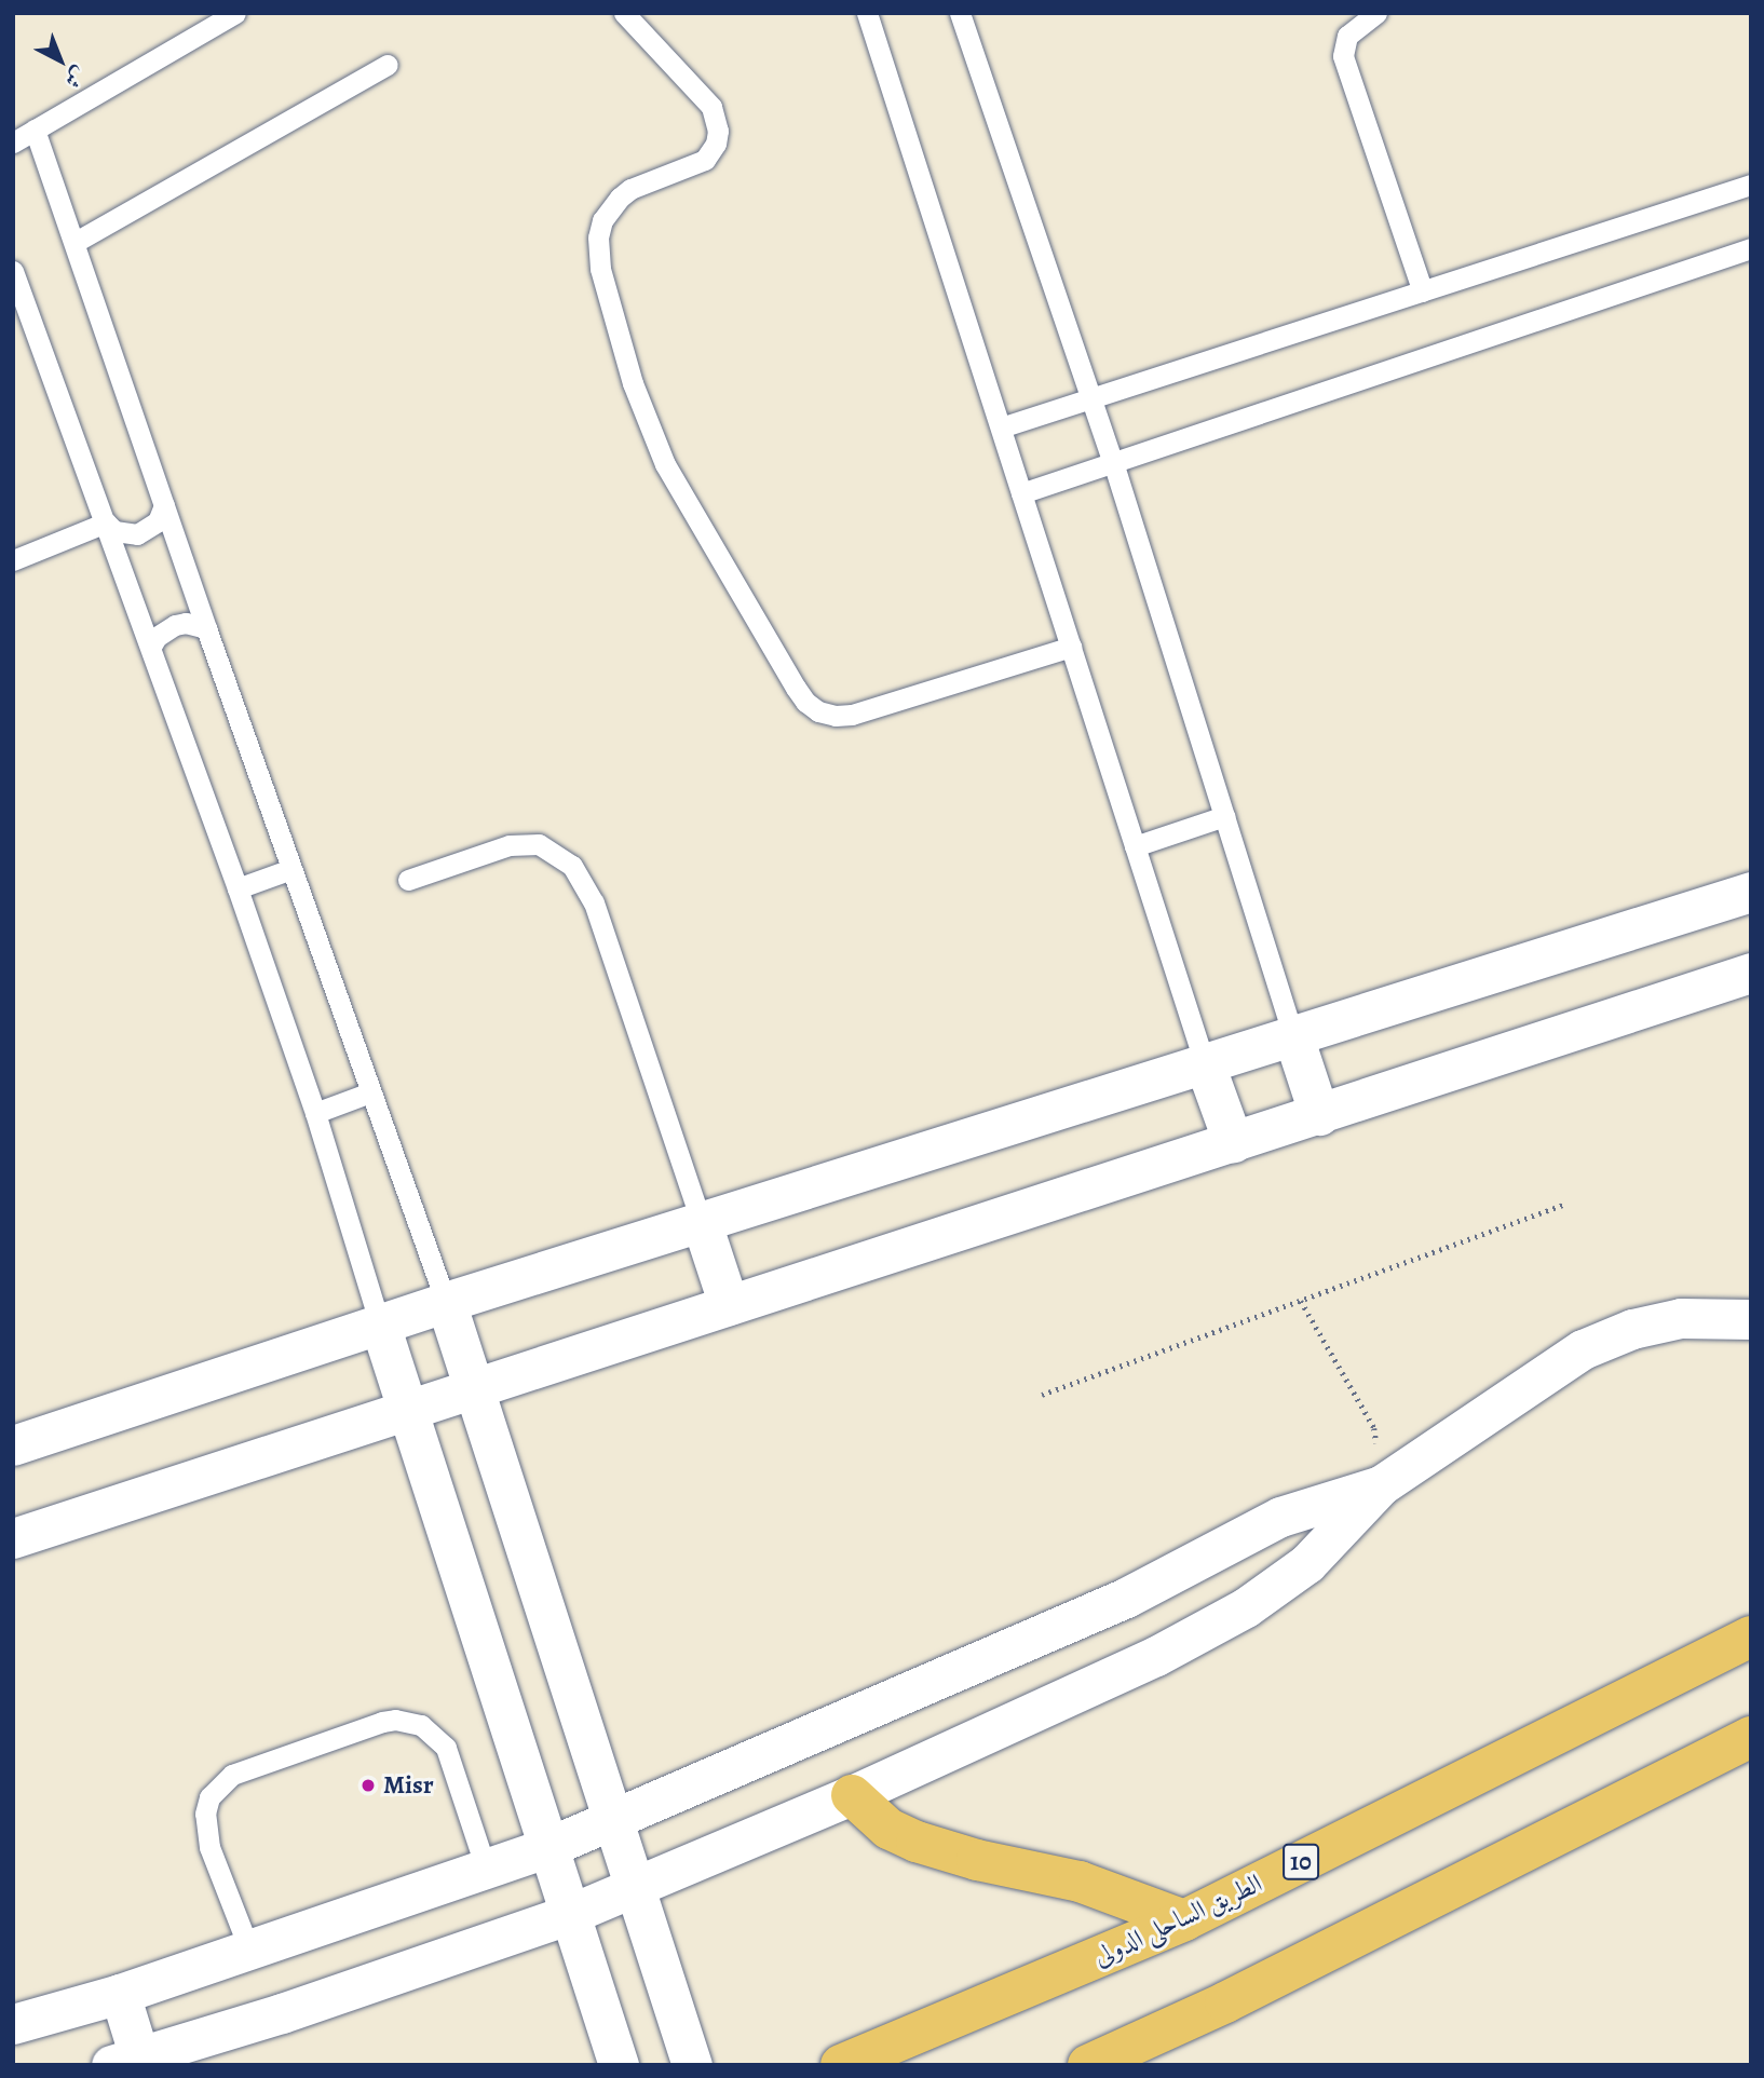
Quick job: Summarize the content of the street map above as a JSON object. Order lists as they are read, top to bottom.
{
  "streets": {
    "highway": ["10", "الطريق الساحلى الدولى"]
  },
  "places": ["Misr"],
  "north": "bottom right"
}
